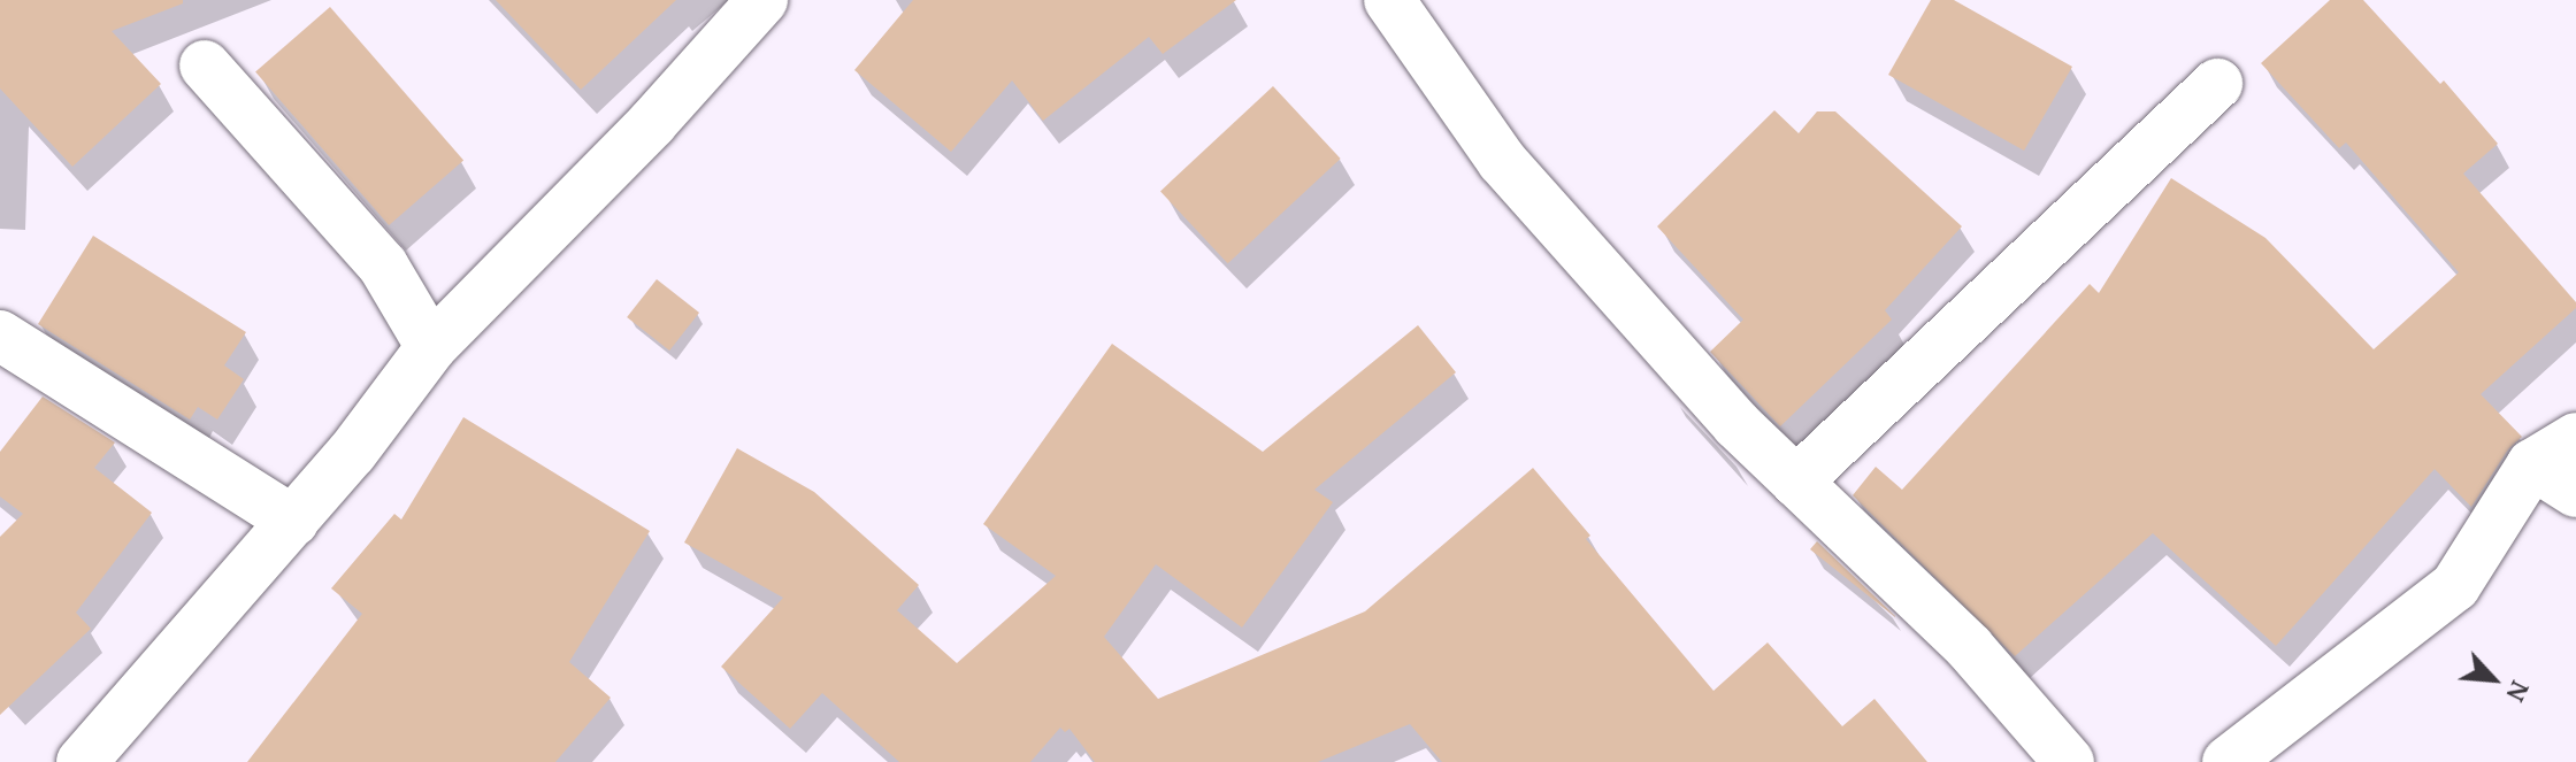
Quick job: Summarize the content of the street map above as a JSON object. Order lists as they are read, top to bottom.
{
  "north": "bottom right"
}
